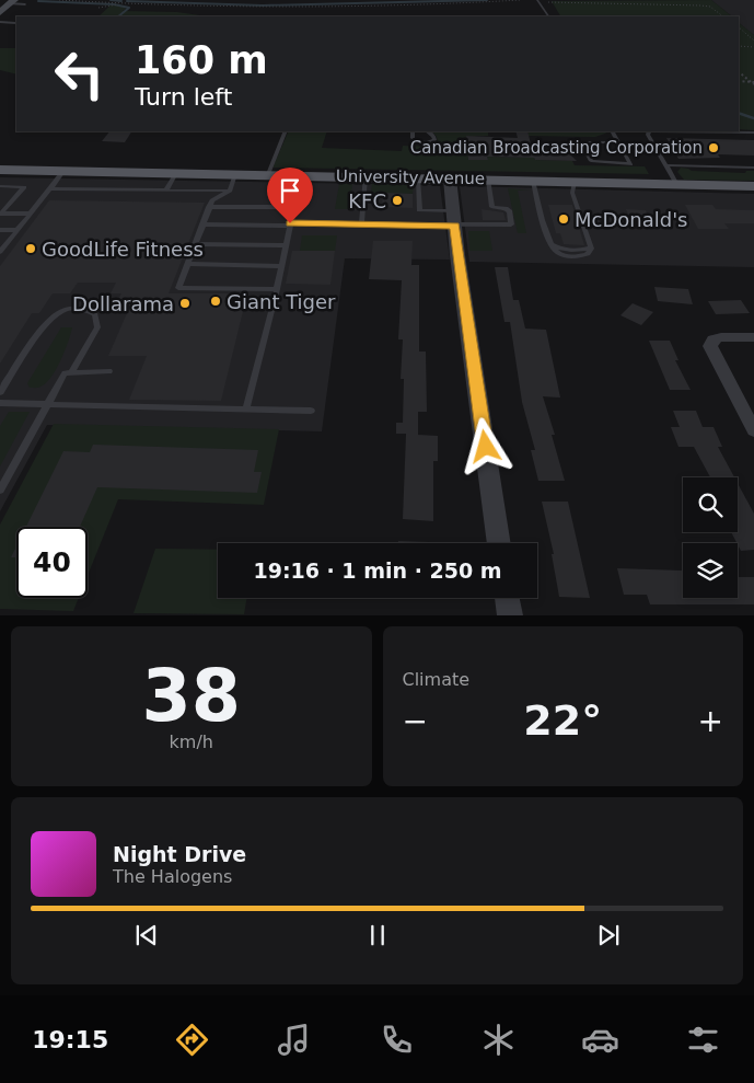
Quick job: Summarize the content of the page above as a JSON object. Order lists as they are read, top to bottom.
{
  "streets": {
    "main road": ["University Avenue"]
  },
  "places": [
    "Canadian Broadcasting Corporation",
    "KFC",
    "McDonald's",
    "GoodLife Fitness",
    "Giant Tiger",
    "Dollarama"
  ],
  "page": {
    "turn": ["160 m", "Turn left"],
    "limit": "40",
    "trip": "19:16 · 1 min · 250 m",
    "tile": [
      ["38", "km/h"],
      "Climate"
    ],
    "heat": ["−", "22°", "+"],
    "song": ["Night Drive", "The Halogens"],
    "tabs": "19:15"
  }
}
